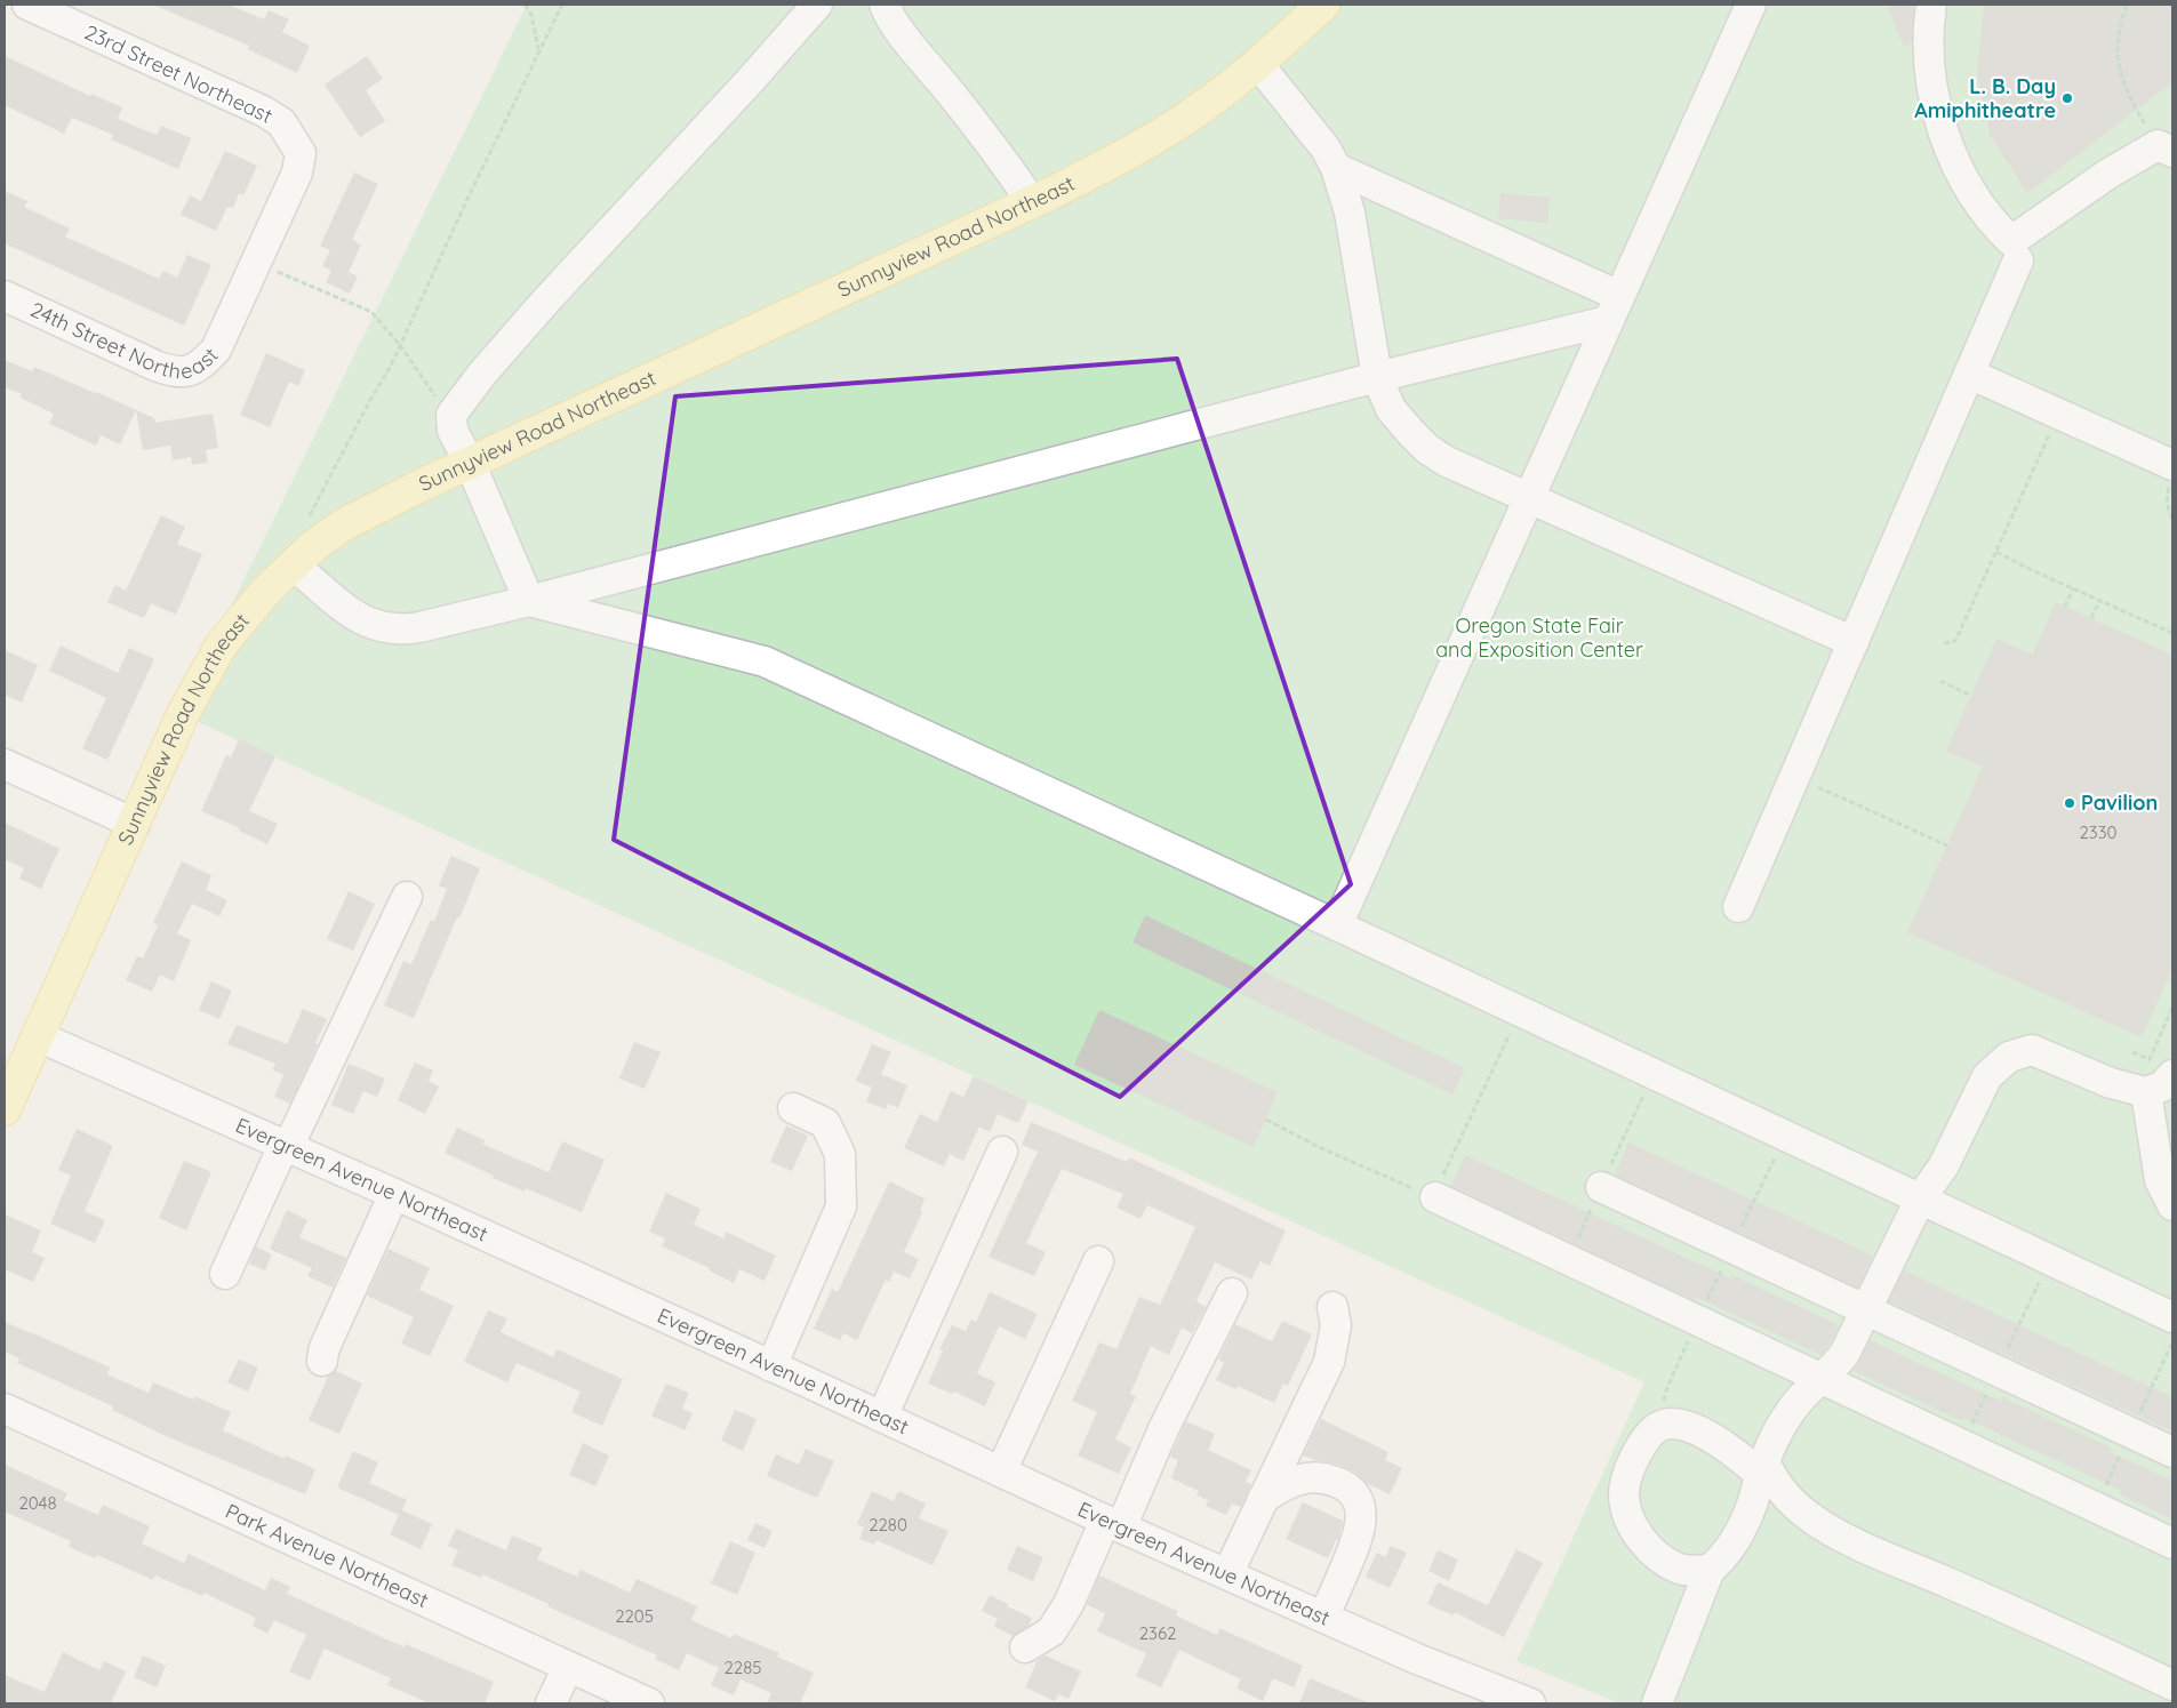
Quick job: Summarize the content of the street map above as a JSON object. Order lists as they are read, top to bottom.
{
  "streets": {
    "main road": ["Sunnyview Road Northeast"],
    "street": [
      "23rd Street Northeast",
      "24th Street Northeast",
      "Evergreen Avenue Northeast",
      "Park Avenue Northeast"
    ]
  },
  "crossings": [
    ["23rd Street Northeast", "24th Street Northeast"],
    ["Sunnyview Road Northeast", "Evergreen Avenue Northeast"]
  ],
  "parks": ["Oregon State Fair and Exposition Center"],
  "places": ["L. B. Day Amiphitheatre", "Pavilion"],
  "house_numbers": [
    "2330",
    "2048",
    "2280",
    "2205",
    "2362",
    "2285"
  ]
}
